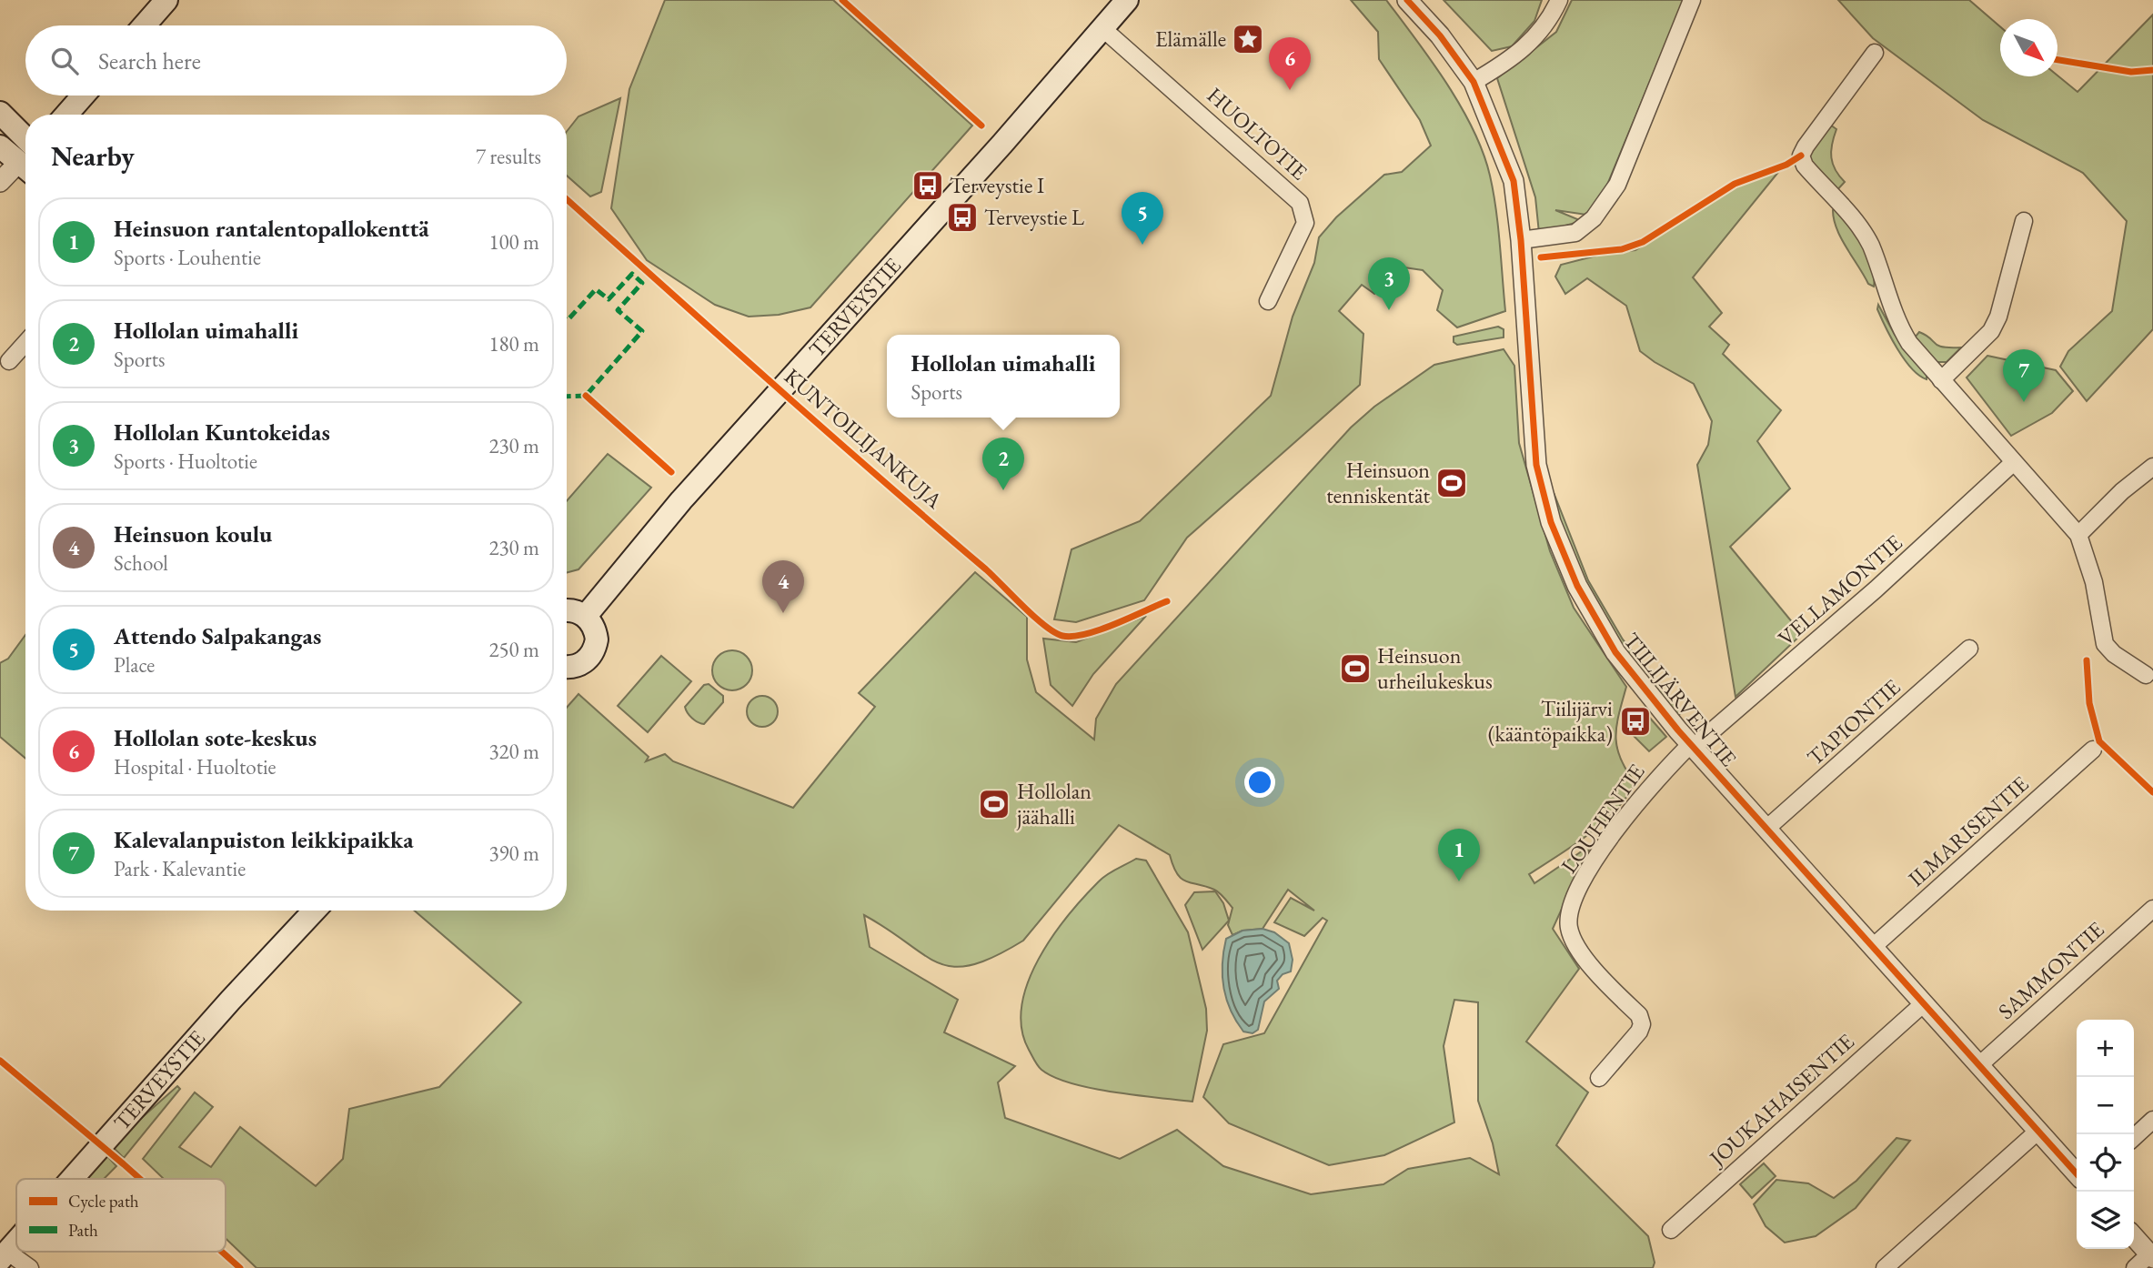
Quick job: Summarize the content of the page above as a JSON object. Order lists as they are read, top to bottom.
{
  "streets": {
    "main road": ["TERVEYSTIE"],
    "street": [
      "HUOLTOTIE",
      "VELLAMONTIE",
      "TIILIJÄRVENTIE",
      "TAPIONTIE",
      "LOUHENTIE",
      "ILMARISENTIE",
      "SAMMONTIE",
      "JOUKAHAISENTIE"
    ],
    "cycle path": ["KUNTOILIJANKUJA"]
  },
  "crossings": [
    ["HUOLTOTIE", "TERVEYSTIE"],
    ["VELLAMONTIE", "TIILIJÄRVENTIE"],
    ["VELLAMONTIE", "LOUHENTIE"],
    ["TIILIJÄRVENTIE", "TAPIONTIE"],
    ["TIILIJÄRVENTIE", "LOUHENTIE"],
    ["TIILIJÄRVENTIE", "ILMARISENTIE"],
    ["TIILIJÄRVENTIE", "SAMMONTIE"],
    ["TIILIJÄRVENTIE", "JOUKAHAISENTIE"]
  ],
  "places": {
    "place": ["Elämälle"],
    "bus stop": ["Terveystie I", "Terveystie L", "Tiilijärvi (kääntöpaikka)"],
    "sports": ["Heinsuon tenniskentät", "Heinsuon urheilukeskus", "Hollolan jäähalli"]
  },
  "legend": ["Cycle path", "Path"],
  "north": "bottom right",
  "page": {
    "search": "Search here",
    "pins": [
      "6",
      "5",
      "3",
      "7",
      "2",
      "4",
      "1"
    ],
    "heading": ["Nearby", "7 results"],
    "list": [
      {
        "mark": "1",
        "name": "Heinsuon rantalentopallokenttä",
        "note": "Sports · Louhentie",
        "value": "100 m"
      },
      {
        "mark": "2",
        "name": "Hollolan uimahalli",
        "note": "Sports",
        "value": "180 m"
      },
      {
        "mark": "3",
        "name": "Hollolan Kuntokeidas",
        "note": "Sports · Huoltotie",
        "value": "230 m"
      },
      {
        "mark": "4",
        "name": "Heinsuon koulu",
        "note": "School",
        "value": "230 m"
      },
      {
        "mark": "5",
        "name": "Attendo Salpakangas",
        "note": "Place",
        "value": "250 m"
      },
      {
        "mark": "6",
        "name": "Hollolan sote-keskus",
        "note": "Hospital · Huoltotie",
        "value": "320 m"
      },
      {
        "mark": "7",
        "name": "Kalevalanpuiston leikkipaikka",
        "note": "Park · Kalevantie",
        "value": "390 m"
      }
    ],
    "popup": ["Hollolan uimahalli", "Sports"],
    "map_buttons": ["+", "−"]
  }
}
